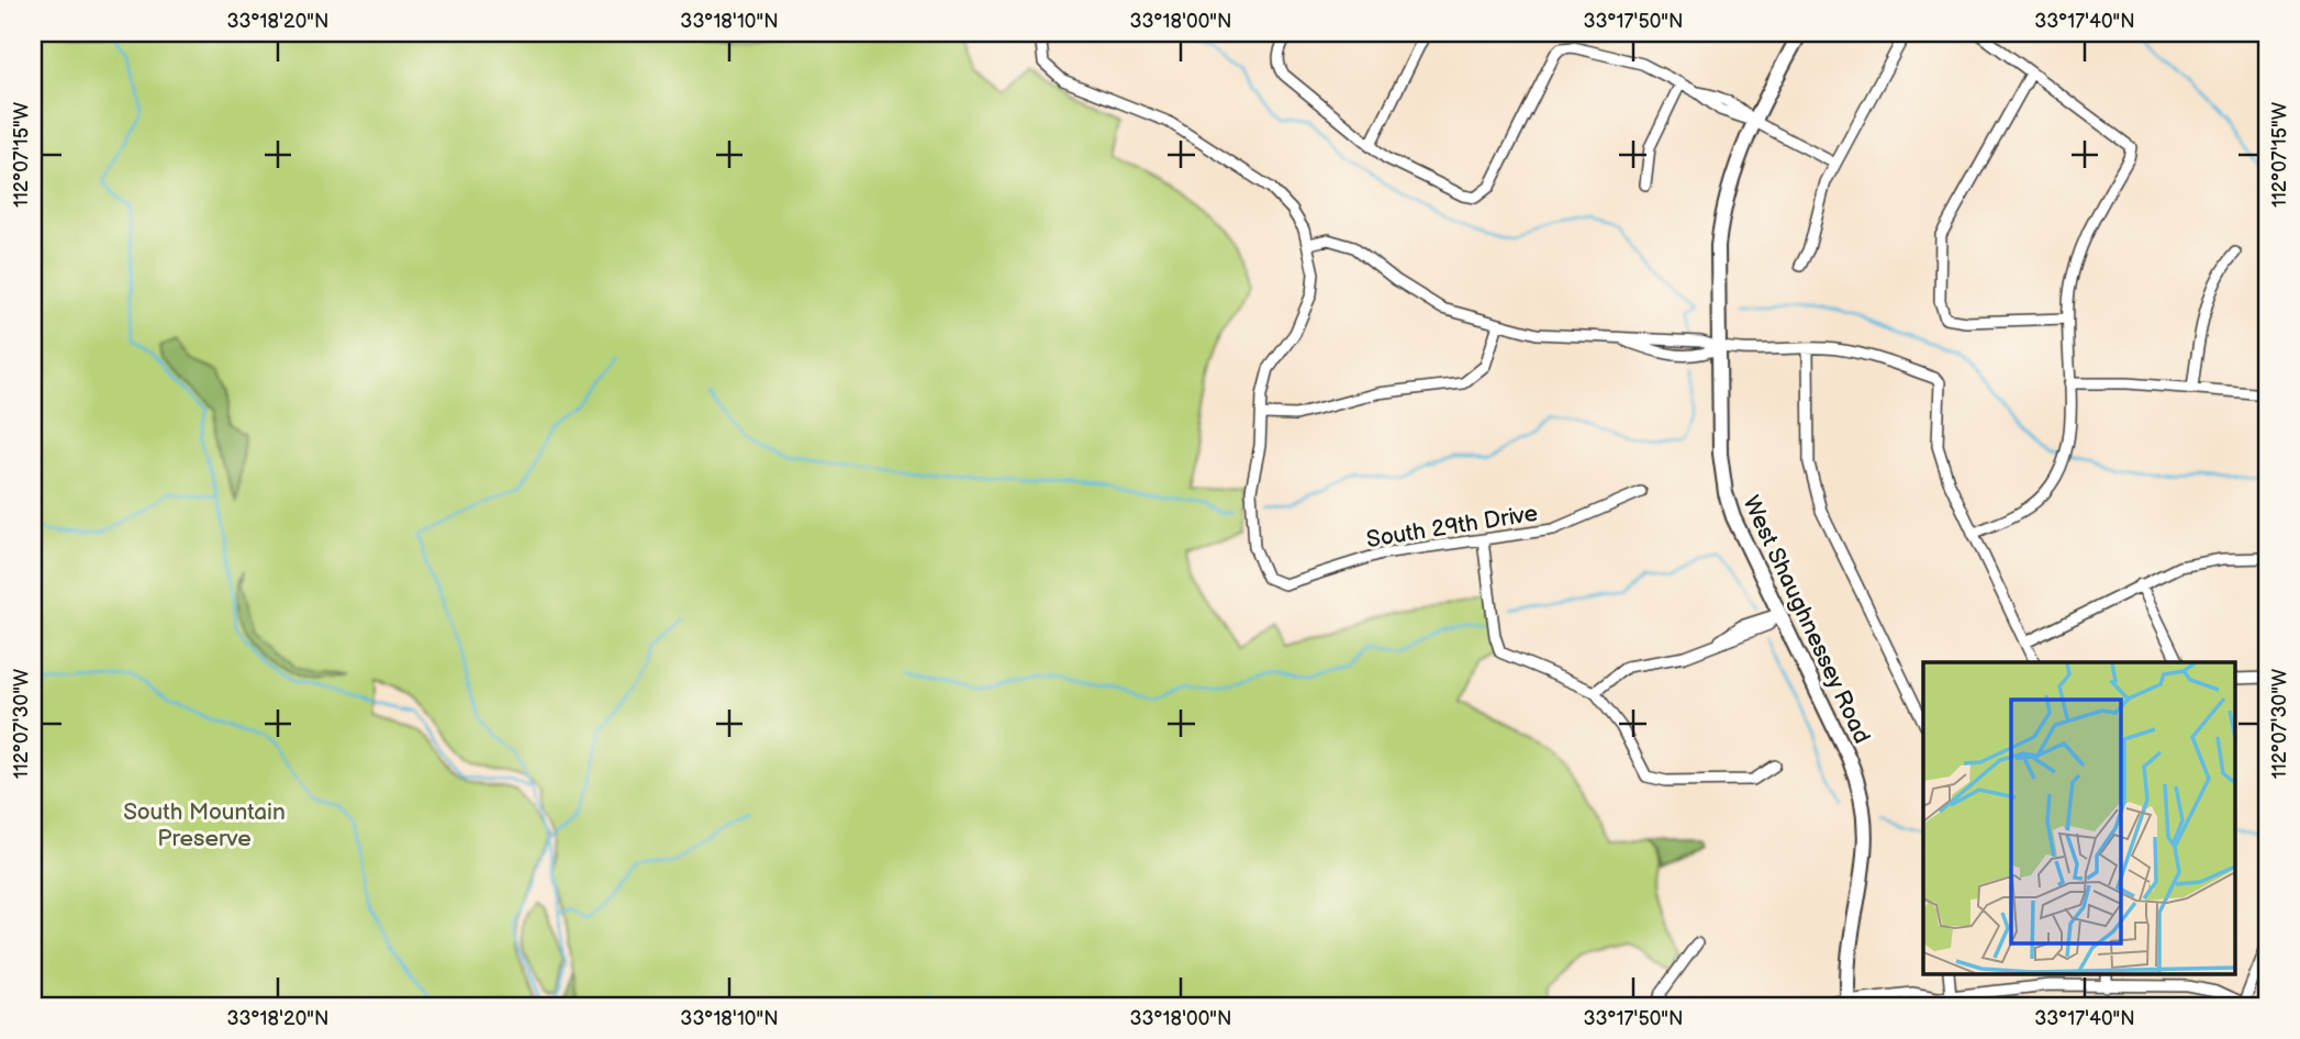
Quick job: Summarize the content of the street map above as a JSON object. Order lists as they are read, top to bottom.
{
  "streets": {
    "street": ["South 29th Drive", "West Shaughnessey Road"]
  },
  "parks": ["South Mountain Preserve"],
  "coordinates": [
    "33°18'20\"N",
    "33°18'10\"N",
    "33°18'00\"N",
    "33°17'50\"N",
    "33°17'40\"N",
    "112°07'15\"W",
    "112°07'30\"W"
  ]
}
